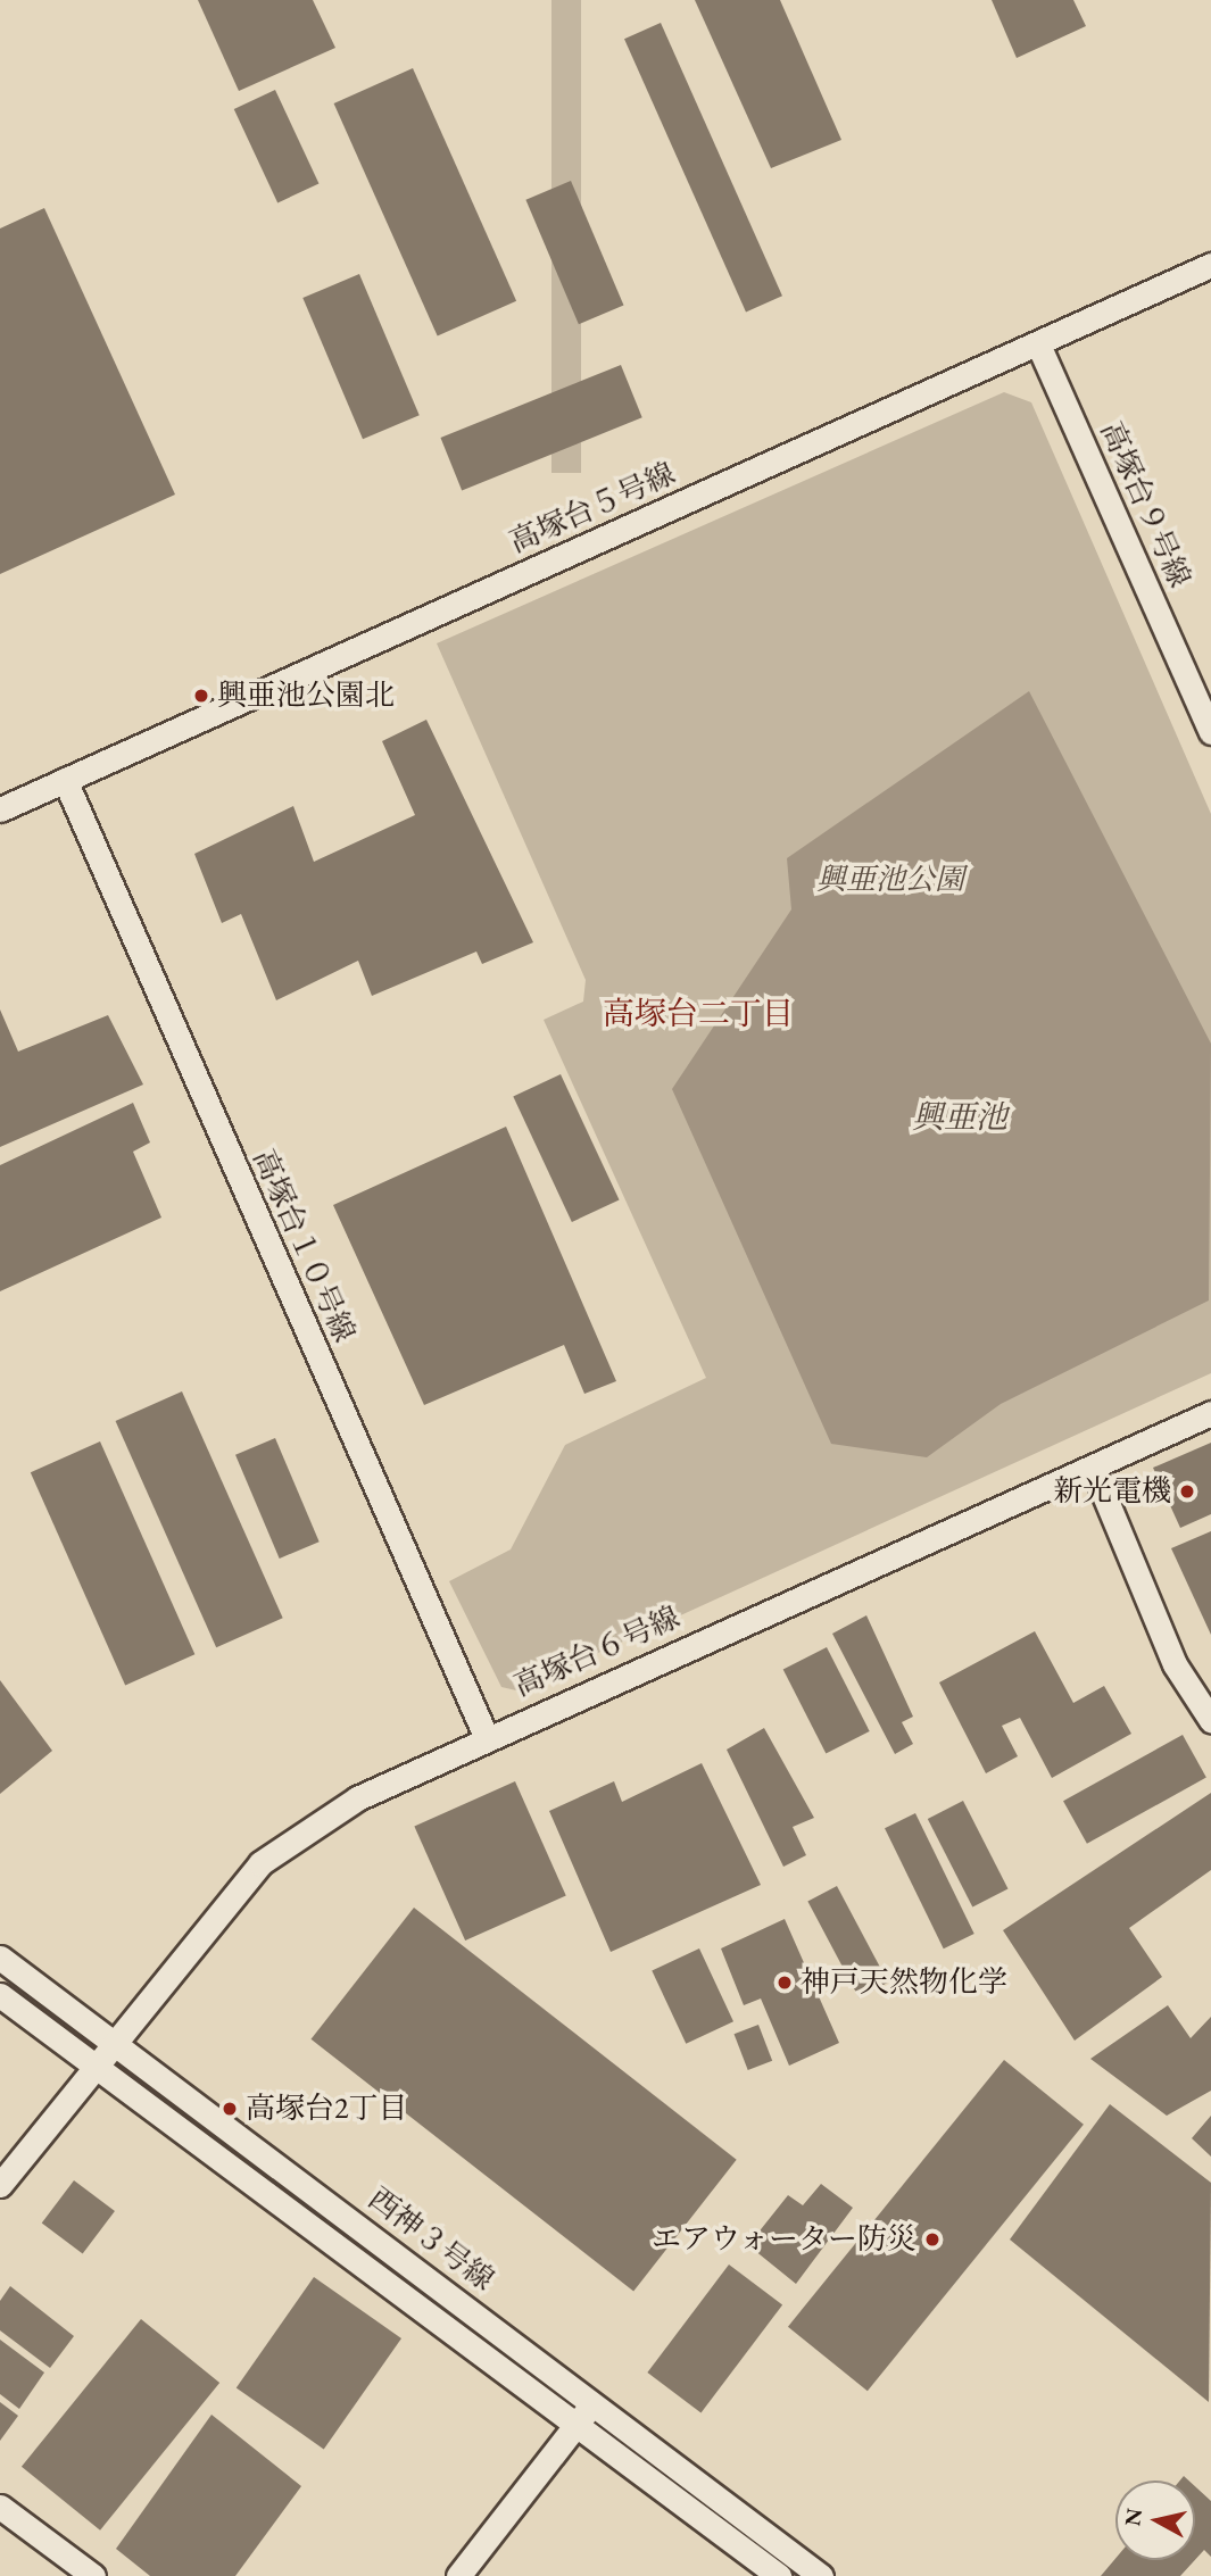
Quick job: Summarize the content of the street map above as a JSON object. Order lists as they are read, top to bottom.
{
  "streets": {
    "street": [
      "高塚台９号線",
      "高塚台５号線",
      "高塚台１０号線",
      "高塚台６号線",
      "西神３号線"
    ]
  },
  "crossings": [
    ["高塚台９号線", "高塚台５号線"],
    ["高塚台５号線", "高塚台１０号線"],
    ["高塚台１０号線", "高塚台６号線"],
    ["高塚台６号線", "西神３号線"]
  ],
  "districts": ["高塚台二丁目"],
  "water": ["興亜池"],
  "parks": ["興亜池公園"],
  "places": [
    "興亜池公園北",
    "新光電機",
    "神戸天然物化学",
    "高塚台2丁目",
    "エアウォーター防災"
  ],
  "north": "left"
}
